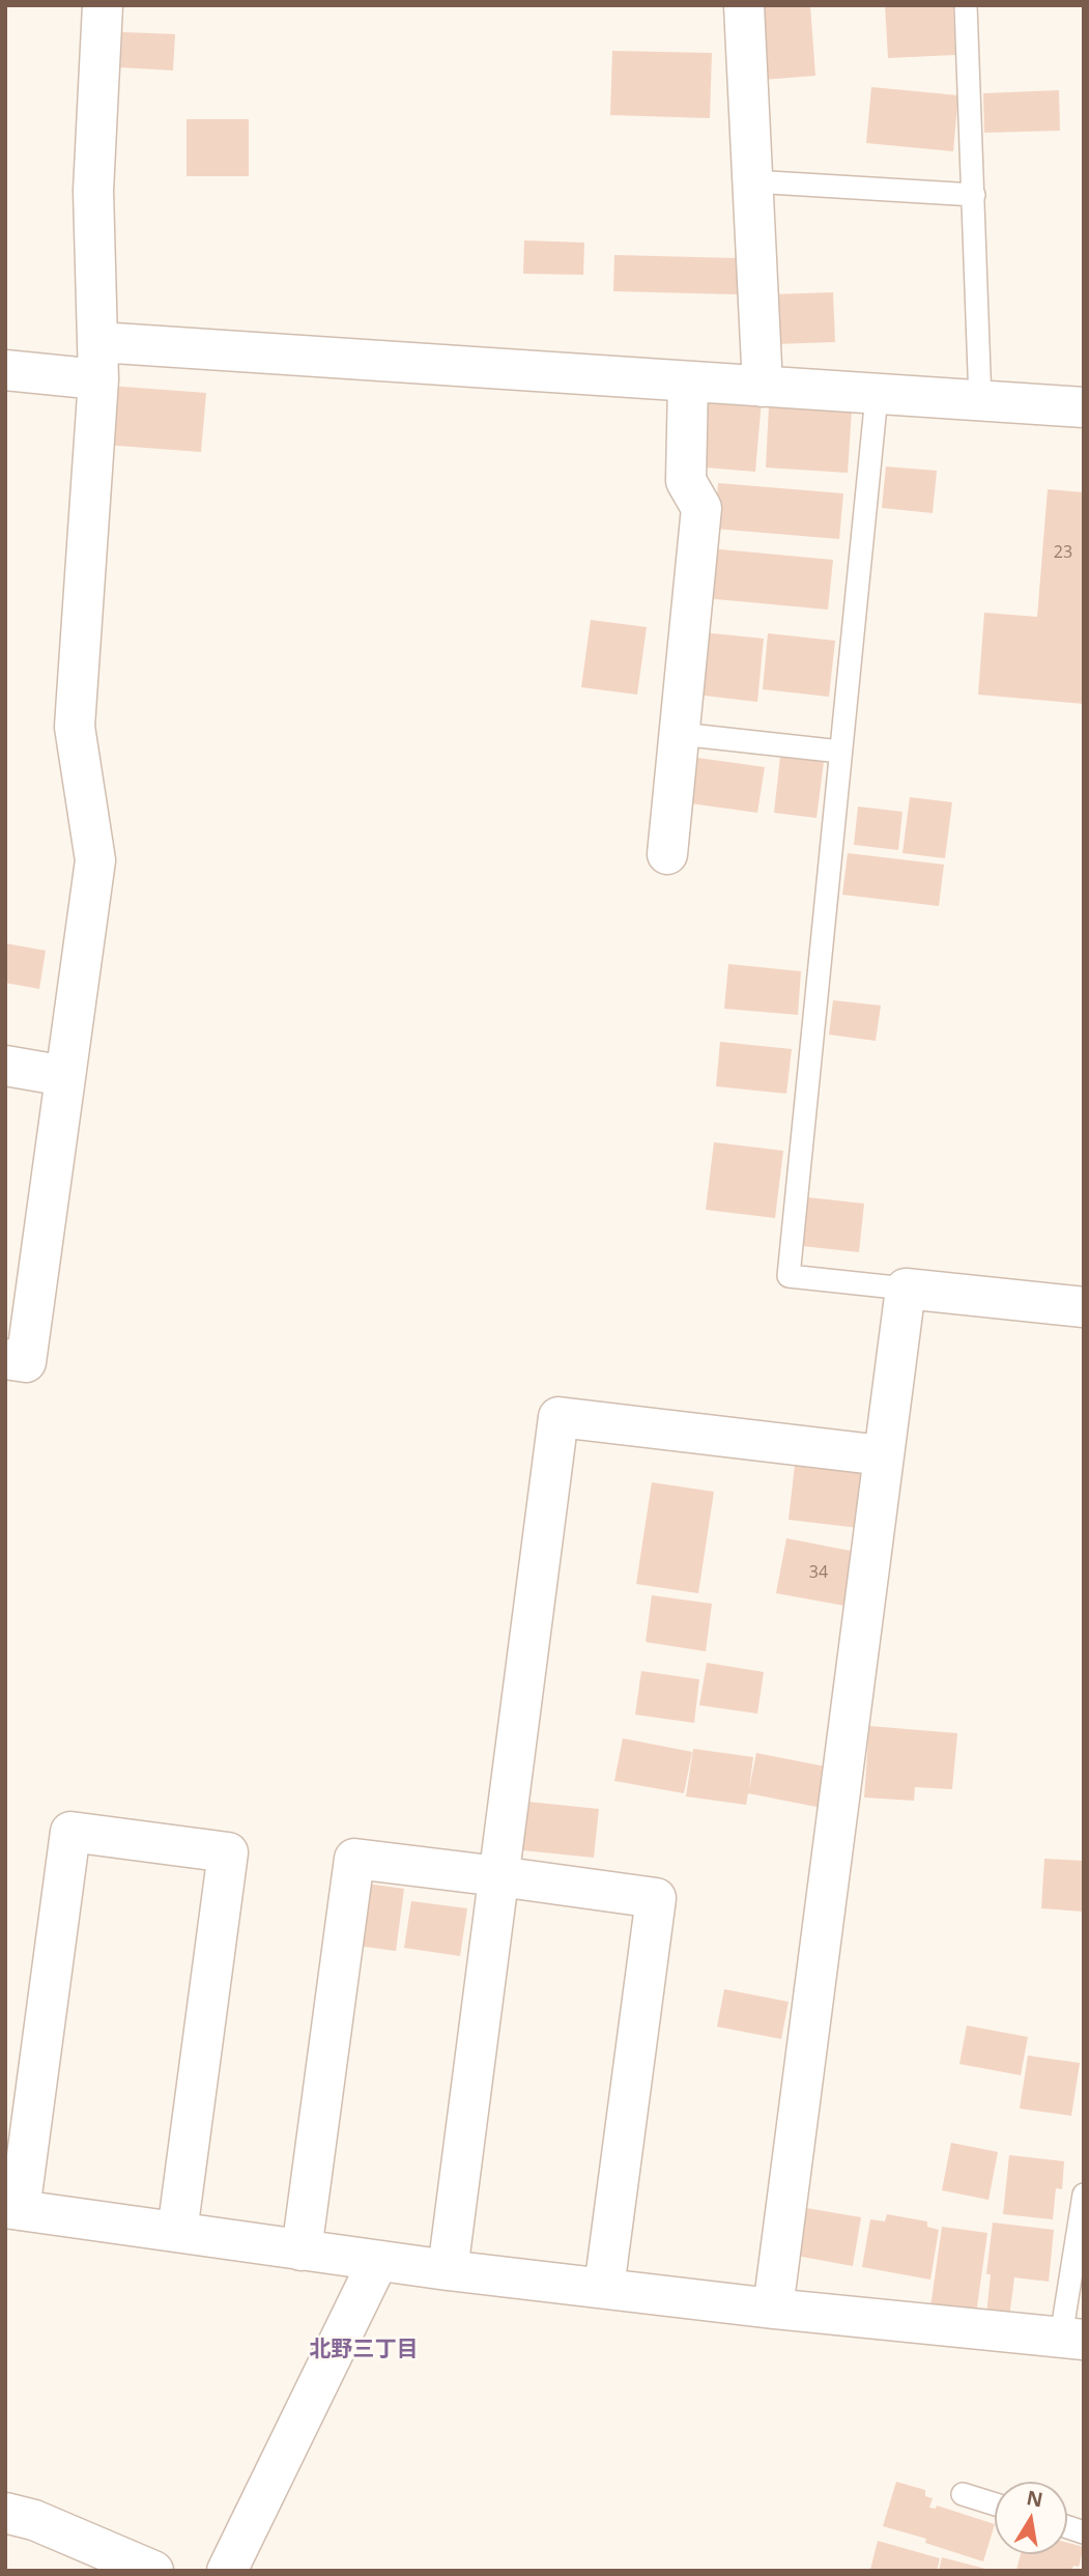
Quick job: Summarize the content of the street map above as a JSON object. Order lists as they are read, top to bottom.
{
  "districts": ["北野三丁目"],
  "house_numbers": ["23", "34"],
  "north": "top"
}
